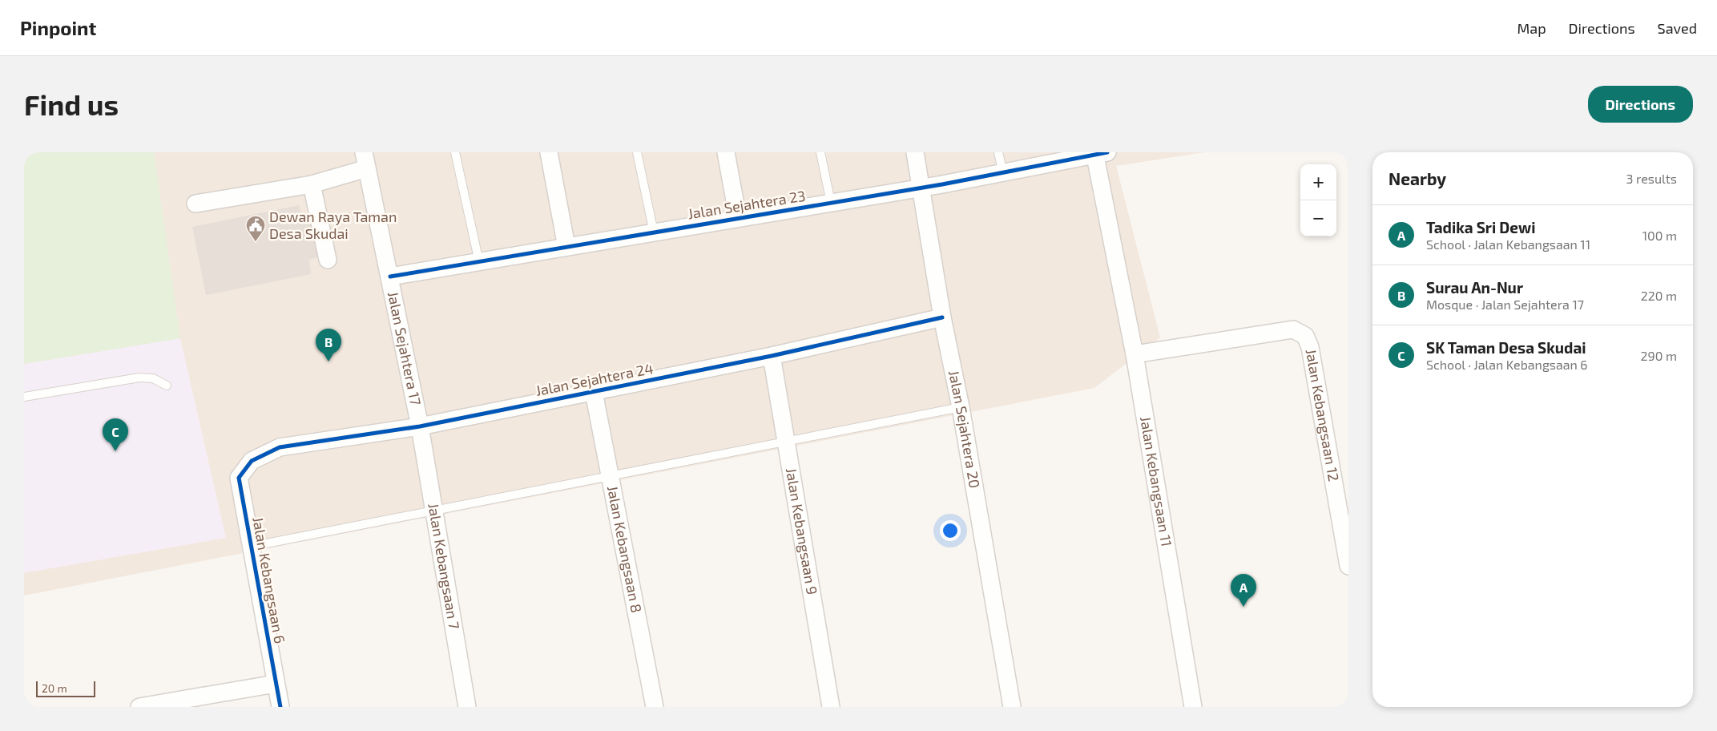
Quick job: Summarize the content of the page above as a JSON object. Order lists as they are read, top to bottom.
{
  "streets": {
    "street": [
      "Jalan Sejahtera 23",
      "Jalan Sejahtera 17",
      "Jalan Sejahtera 24",
      "Jalan Kebangsaan 12",
      "Jalan Sejahtera 20",
      "Jalan Kebangsaan 11",
      "Jalan Kebangsaan 9",
      "Jalan Kebangsaan 8",
      "Jalan Kebangsaan 7",
      "Jalan Kebangsaan 6"
    ]
  },
  "crossings": [
    ["Jalan Sejahtera 23", "Jalan Sejahtera 17"],
    ["Jalan Sejahtera 23", "Jalan Sejahtera 20"],
    ["Jalan Sejahtera 23", "Jalan Kebangsaan 11"],
    ["Jalan Sejahtera 17", "Jalan Sejahtera 24"],
    ["Jalan Sejahtera 17", "Jalan Kebangsaan 7"],
    ["Jalan Sejahtera 24", "Jalan Sejahtera 20"],
    ["Jalan Sejahtera 24", "Jalan Kebangsaan 9"],
    ["Jalan Sejahtera 24", "Jalan Kebangsaan 8"],
    ["Jalan Sejahtera 24", "Jalan Kebangsaan 7"],
    ["Jalan Sejahtera 24", "Jalan Kebangsaan 6"],
    ["Jalan Kebangsaan 12", "Jalan Kebangsaan 11"]
  ],
  "places": {
    "public building": ["Dewan Raya Taman Desa Skudai"]
  },
  "scale_bar": "20 m",
  "page": {
    "header": "Pinpoint",
    "nav": ["Map", "Directions", "Saved"],
    "buttons": "Directions",
    "title": "Find us",
    "heading": ["Nearby", "3 results"],
    "map_buttons": ["+", "−"],
    "list": [
      {
        "mark": "A",
        "name": "Tadika Sri Dewi",
        "note": "School · Jalan Kebangsaan 11",
        "value": "100 m"
      },
      {
        "mark": "B",
        "name": "Surau An-Nur",
        "note": "Mosque · Jalan Sejahtera 17",
        "value": "220 m"
      },
      {
        "mark": "C",
        "name": "SK Taman Desa Skudai",
        "note": "School · Jalan Kebangsaan 6",
        "value": "290 m"
      }
    ],
    "pins": ["B", "C", "A"],
    "scale": "20 m"
  }
}
